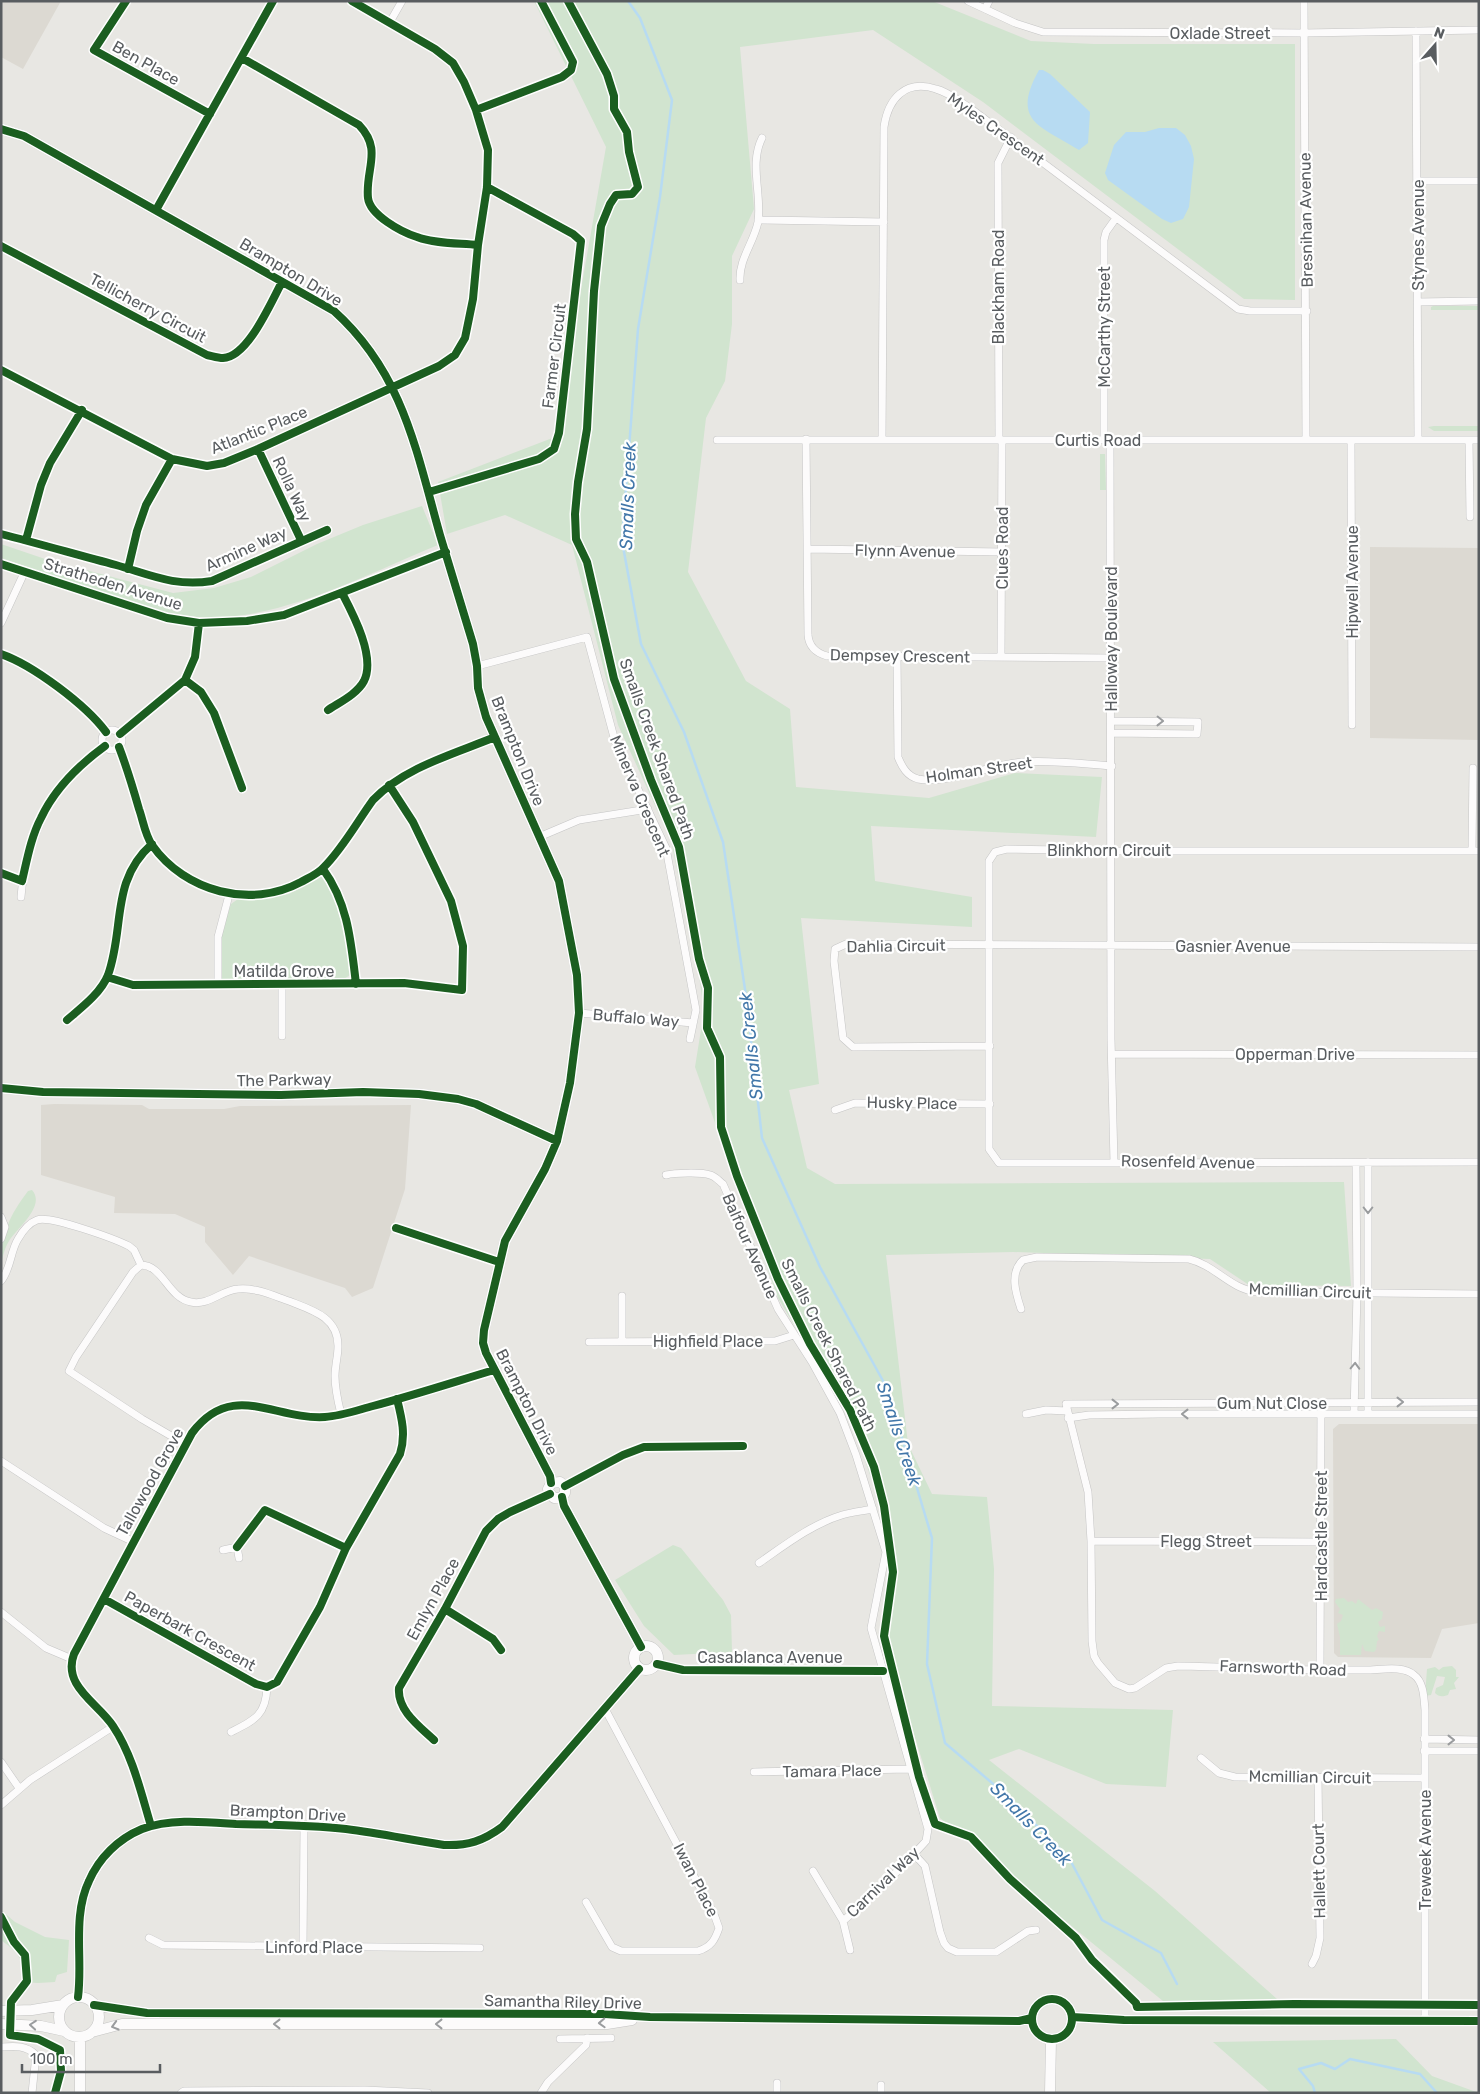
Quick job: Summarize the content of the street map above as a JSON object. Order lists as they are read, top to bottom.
{
  "streets": {
    "street": [
      "Oxlade Street",
      "Ben Place",
      "Myles Crescent",
      "Bresnihan Avenue",
      "Stynes Avenue",
      "Brampton Drive",
      "Blackham Road",
      "Tellicherry Circuit",
      "McCarthy Street",
      "Farmer Circuit",
      "Atlantic Place",
      "Curtis Road",
      "Rolla Way",
      "Clues Road",
      "Armine Way",
      "Flynn Avenue",
      "Hipwell Avenue",
      "Stratheden Avenue",
      "Halloway Boulevard",
      "Dempsey Crescent",
      "Holman Street",
      "Minerva Crescent",
      "Blinkhorn Circuit",
      "Dahlia Circuit",
      "Gasnier Avenue",
      "Matilda Grove",
      "Buffalo Way",
      "Opperman Drive",
      "The Parkway",
      "Husky Place",
      "Rosenfeld Avenue",
      "Balfour Avenue",
      "Mcmillian Circuit",
      "Highfield Place",
      "Gum Nut Close",
      "Tallowood Grove",
      "Hardcastle Street",
      "Flegg Street",
      "Emlyn Place",
      "Paperbark Crescent",
      "Casablanca Avenue",
      "Farnsworth Road",
      "Tamara Place",
      "Treweek Avenue",
      "Hallett Court",
      "Iwan Place",
      "Carnival Way",
      "Linford Place",
      "Samantha Riley Drive"
    ],
    "cycle path": ["Smalls Creek Shared Path"]
  },
  "crossings": [
    ["Oxlade Street", "Bresnihan Avenue"],
    ["Oxlade Street", "Stynes Avenue"],
    ["Myles Crescent", "Bresnihan Avenue"],
    ["Myles Crescent", "Blackham Road"],
    ["Myles Crescent", "McCarthy Street"],
    ["Myles Crescent", "Curtis Road"],
    ["Bresnihan Avenue", "Curtis Road"],
    ["Stynes Avenue", "Curtis Road"],
    ["Brampton Drive", "Tellicherry Circuit"],
    ["Brampton Drive", "Farmer Circuit"],
    ["Brampton Drive", "Atlantic Place"],
    ["Brampton Drive", "Stratheden Avenue"],
    ["Brampton Drive", "Minerva Crescent"],
    ["Brampton Drive", "Buffalo Way"],
    ["Brampton Drive", "The Parkway"],
    ["Brampton Drive", "Tallowood Grove"],
    ["Brampton Drive", "Emlyn Place"],
    ["Brampton Drive", "Casablanca Avenue"],
    ["Brampton Drive", "Iwan Place"],
    ["Brampton Drive", "Samantha Riley Drive"],
    ["Blackham Road", "Curtis Road"],
    ["Blackham Road", "Clues Road"],
    ["McCarthy Street", "Curtis Road"],
    ["McCarthy Street", "Halloway Boulevard"],
    ["Farmer Circuit", "Atlantic Place"],
    ["Atlantic Place", "Rolla Way"],
    ["Curtis Road", "Clues Road"],
    ["Curtis Road", "Hipwell Avenue"],
    ["Curtis Road", "Halloway Boulevard"],
    ["Curtis Road", "Dempsey Crescent"],
    ["Rolla Way", "Armine Way"],
    ["Clues Road", "Flynn Avenue"],
    ["Clues Road", "Dempsey Crescent"],
    ["Flynn Avenue", "Dempsey Crescent"],
    ["Halloway Boulevard", "Dempsey Crescent"],
    ["Halloway Boulevard", "Holman Street"],
    ["Halloway Boulevard", "Blinkhorn Circuit"],
    ["Halloway Boulevard", "Rosenfeld Avenue"],
    ["Dempsey Crescent", "Holman Street"],
    ["Minerva Crescent", "Buffalo Way"],
    ["Blinkhorn Circuit", "Dahlia Circuit"],
    ["Blinkhorn Circuit", "Gasnier Avenue"],
    ["Blinkhorn Circuit", "Husky Place"],
    ["Blinkhorn Circuit", "Rosenfeld Avenue"],
    ["Dahlia Circuit", "Gasnier Avenue"],
    ["Gasnier Avenue", "Rosenfeld Avenue"],
    ["Opperman Drive", "Rosenfeld Avenue"],
    ["Balfour Avenue", "Highfield Place"],
    ["Balfour Avenue", "Casablanca Avenue"],
    ["Balfour Avenue", "Carnival Way"],
    ["Mcmillian Circuit", "Treweek Avenue"],
    ["Mcmillian Circuit", "Hallett Court"],
    ["Gum Nut Close", "Hardcastle Street"],
    ["Tallowood Grove", "Paperbark Crescent"],
    ["Hardcastle Street", "Flegg Street"],
    ["Hardcastle Street", "Farnsworth Road"],
    ["Flegg Street", "Farnsworth Road"],
    ["Casablanca Avenue", "Carnival Way"],
    ["Farnsworth Road", "Treweek Avenue"],
    ["Tamara Place", "Carnival Way"]
  ],
  "water": ["Smalls Creek"],
  "scale_bar": "100 m",
  "north": "top"
}
